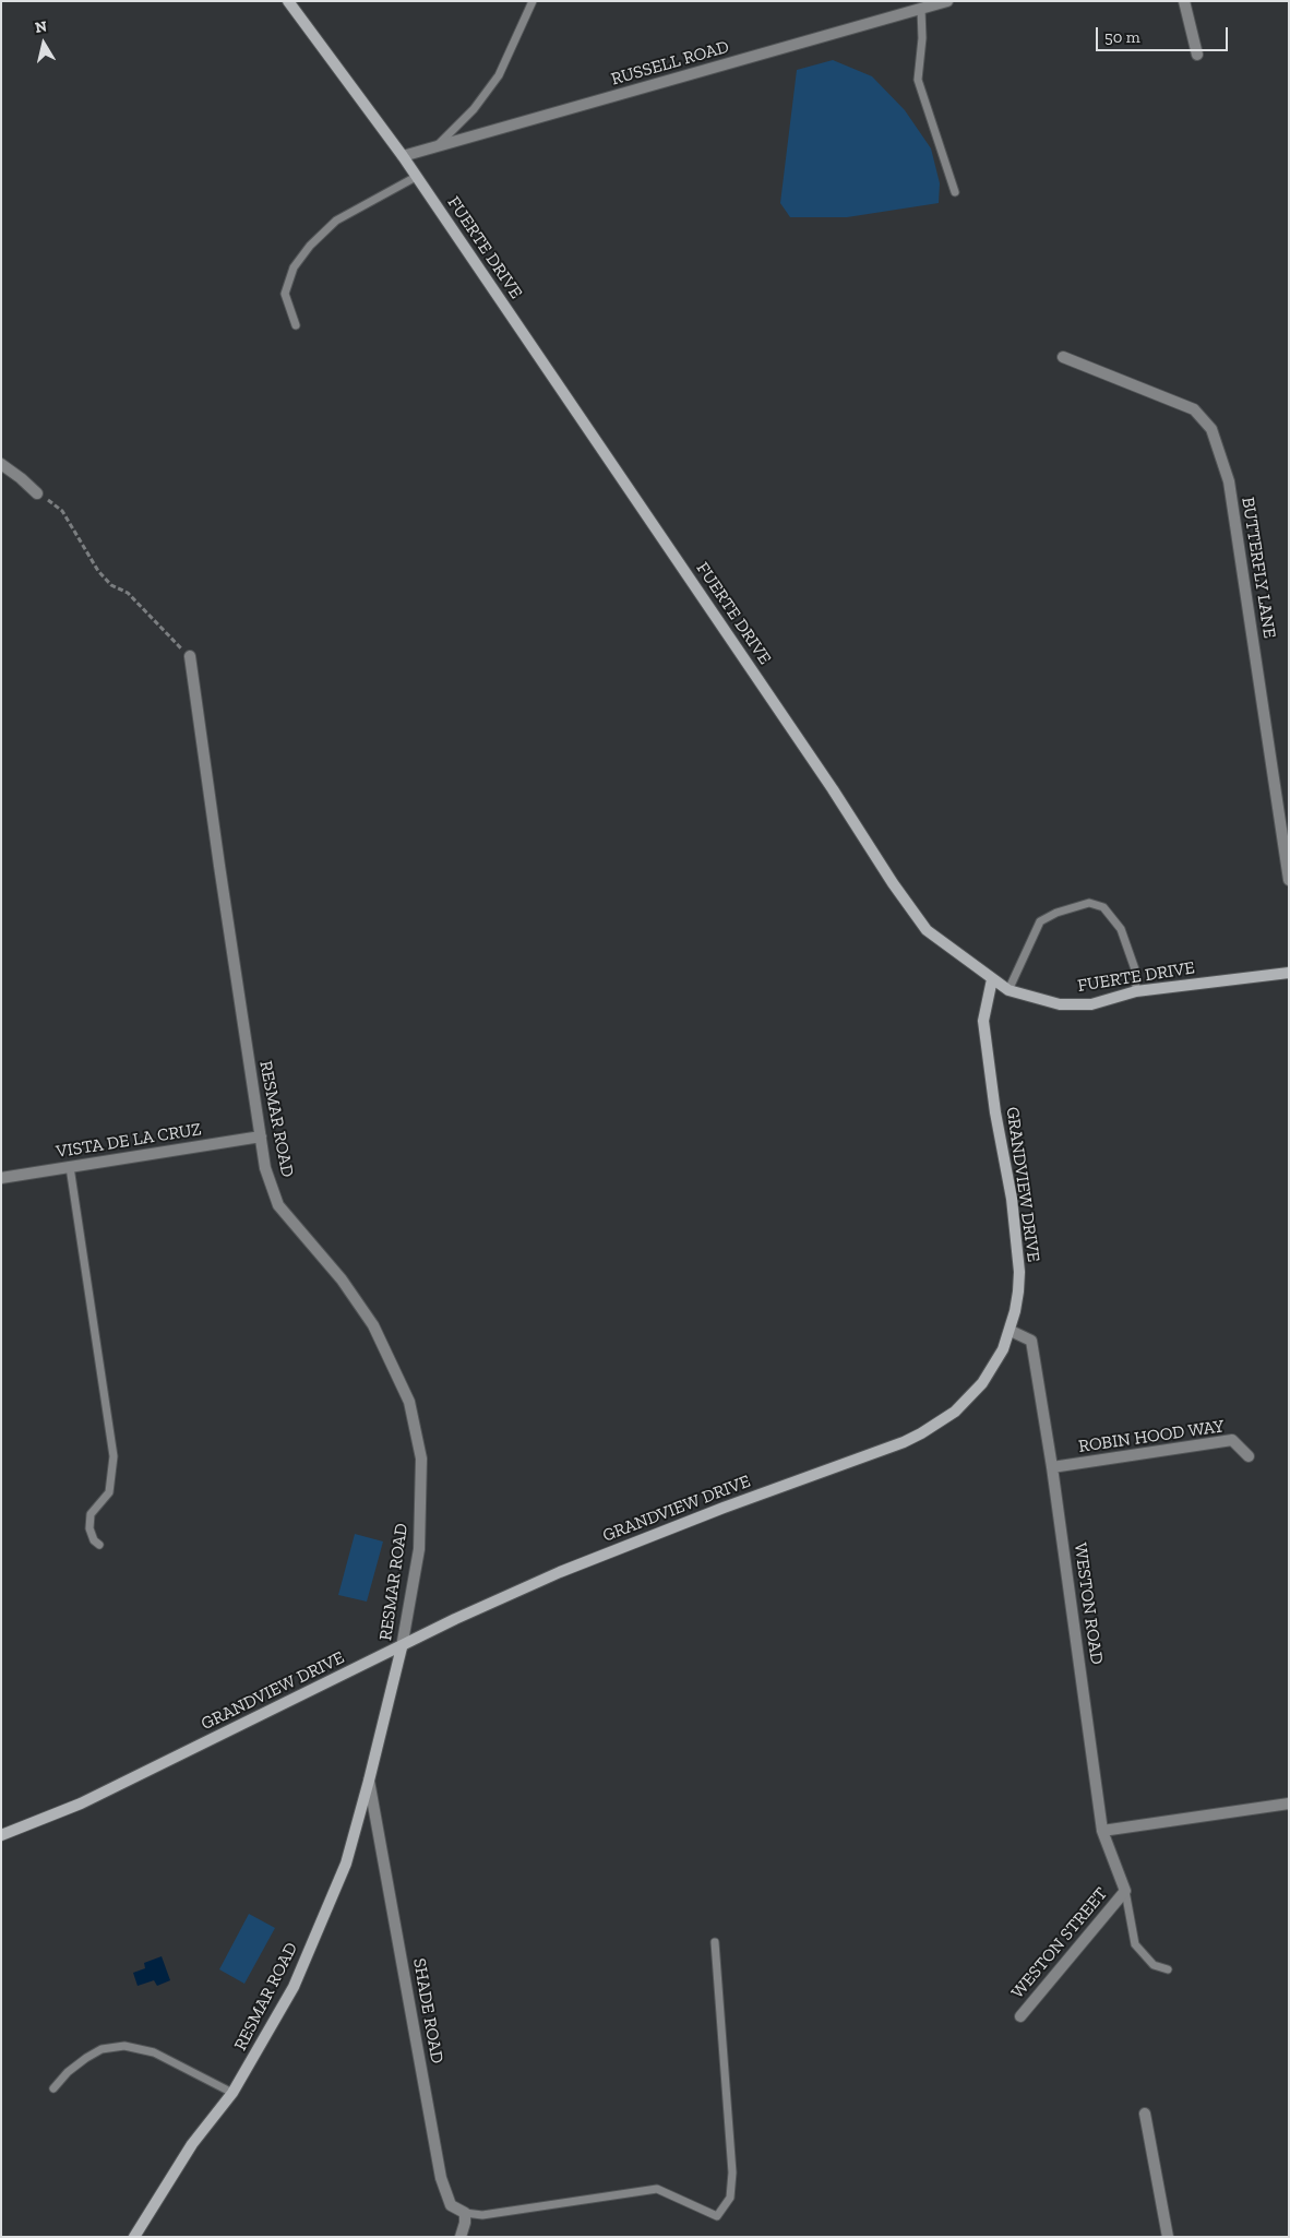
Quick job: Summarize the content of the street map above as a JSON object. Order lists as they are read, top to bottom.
{
  "streets": {
    "street": [
      "RUSSELL ROAD",
      "FUERTE DRIVE",
      "BUTTERFLY LANE",
      "RESMAR ROAD",
      "VISTA DE LA CRUZ",
      "GRANDVIEW DRIVE",
      "ROBIN HOOD WAY",
      "WESTON ROAD",
      "WESTON STREET",
      "SHADE ROAD"
    ]
  },
  "crossings": [
    ["RUSSELL ROAD", "FUERTE DRIVE"],
    ["FUERTE DRIVE", "GRANDVIEW DRIVE"],
    ["RESMAR ROAD", "VISTA DE LA CRUZ"],
    ["RESMAR ROAD", "GRANDVIEW DRIVE"],
    ["RESMAR ROAD", "SHADE ROAD"],
    ["GRANDVIEW DRIVE", "WESTON ROAD"],
    ["ROBIN HOOD WAY", "WESTON ROAD"],
    ["WESTON ROAD", "WESTON STREET"]
  ],
  "scale_bar": "50 m",
  "north": "top"
}
